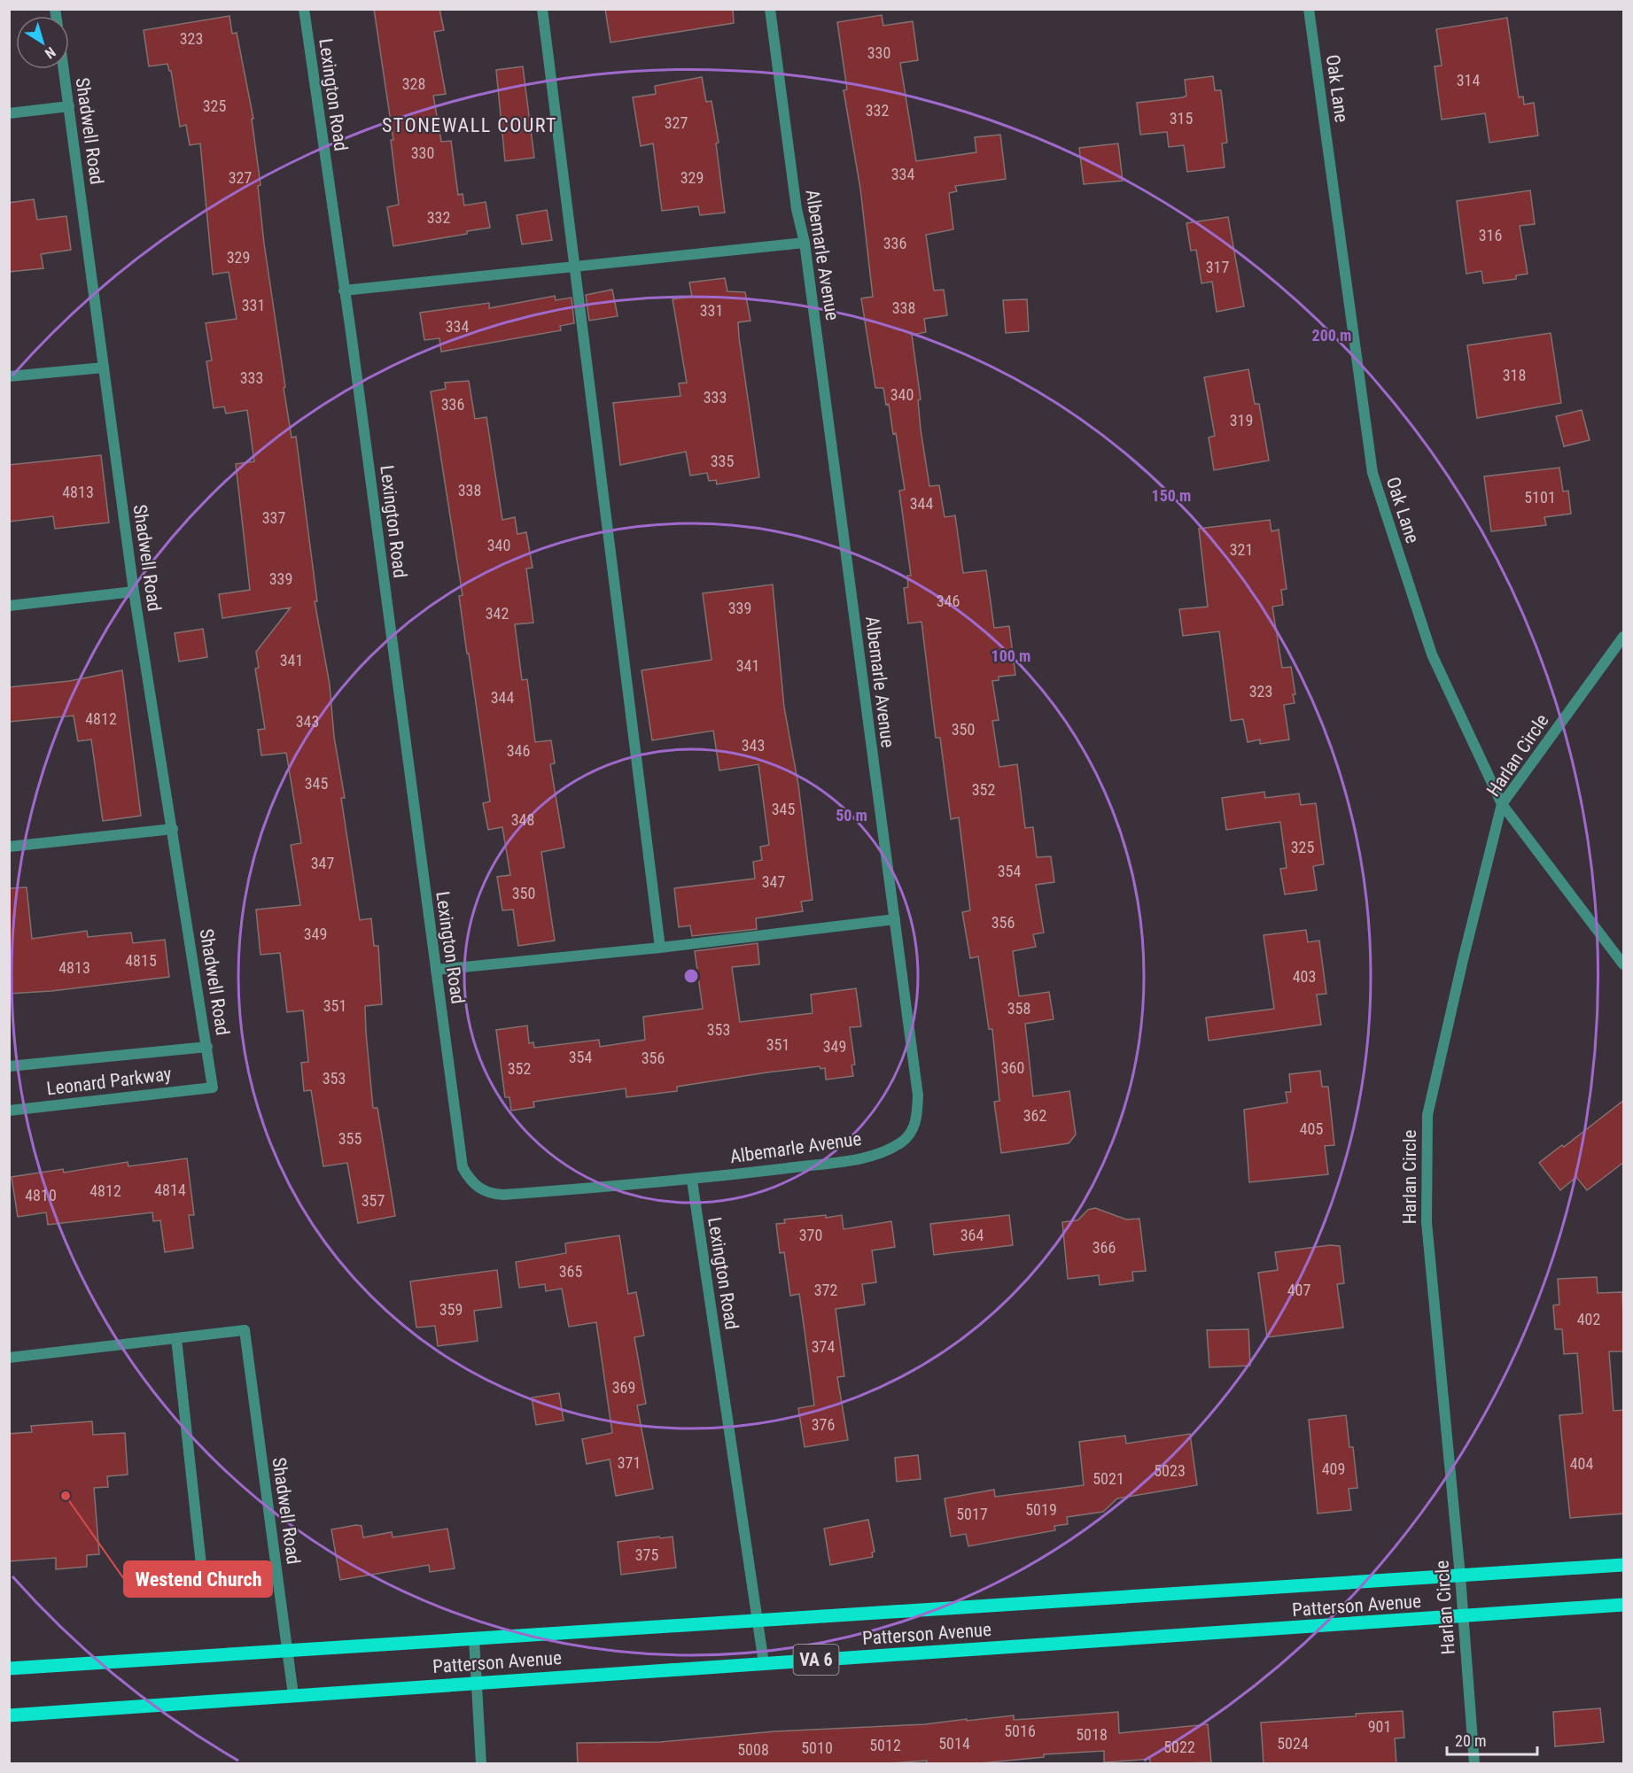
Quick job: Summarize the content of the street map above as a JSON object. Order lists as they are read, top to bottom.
{
  "streets": {
    "main road": ["Patterson Avenue", "VA 6"],
    "street": [
      "Oak Lane",
      "Lexington Road",
      "Shadwell Road",
      "Albemarle Avenue",
      "Harlan Circle",
      "Leonard Parkway"
    ]
  },
  "crossings": [
    ["Oak Lane", "Harlan Circle"],
    ["Lexington Road", "Albemarle Avenue"],
    ["Lexington Road", "Patterson Avenue"],
    ["Shadwell Road", "Leonard Parkway"],
    ["Shadwell Road", "Patterson Avenue"],
    ["Harlan Circle", "Patterson Avenue"]
  ],
  "districts": ["STONEWALL COURT"],
  "places": ["Westend Church"],
  "house_numbers": [
    "323",
    "330",
    "314",
    "328",
    "325",
    "332",
    "315",
    "327",
    "330",
    "334",
    "327",
    "329",
    "332",
    "316",
    "336",
    "329",
    "317",
    "331",
    "338",
    "331",
    "334",
    "318",
    "333",
    "340",
    "333",
    "336",
    "319",
    "335",
    "338",
    "4813",
    "5101",
    "344",
    "337",
    "340",
    "321",
    "339",
    "346",
    "339",
    "342",
    "341",
    "341",
    "323",
    "344",
    "4812",
    "343",
    "350",
    "343",
    "346",
    "345",
    "352",
    "345",
    "348",
    "325",
    "347",
    "354",
    "347",
    "350",
    "356",
    "349",
    "4815",
    "4813",
    "403",
    "351",
    "358",
    "353",
    "351",
    "349",
    "354",
    "356",
    "360",
    "352",
    "353",
    "362",
    "405",
    "355",
    "4814",
    "4812",
    "4810",
    "357",
    "370",
    "364",
    "366",
    "365",
    "372",
    "407",
    "359",
    "402",
    "374",
    "369",
    "376",
    "371",
    "404",
    "409",
    "5023",
    "5021",
    "5019",
    "5017",
    "375",
    "901",
    "5016",
    "5018",
    "5014",
    "5024",
    "5012",
    "5022",
    "5010",
    "5008"
  ],
  "scale_bar": "20 m",
  "north": "bottom right",
  "rings": [
    "200 m",
    "150 m",
    "100 m",
    "50 m"
  ]
}
